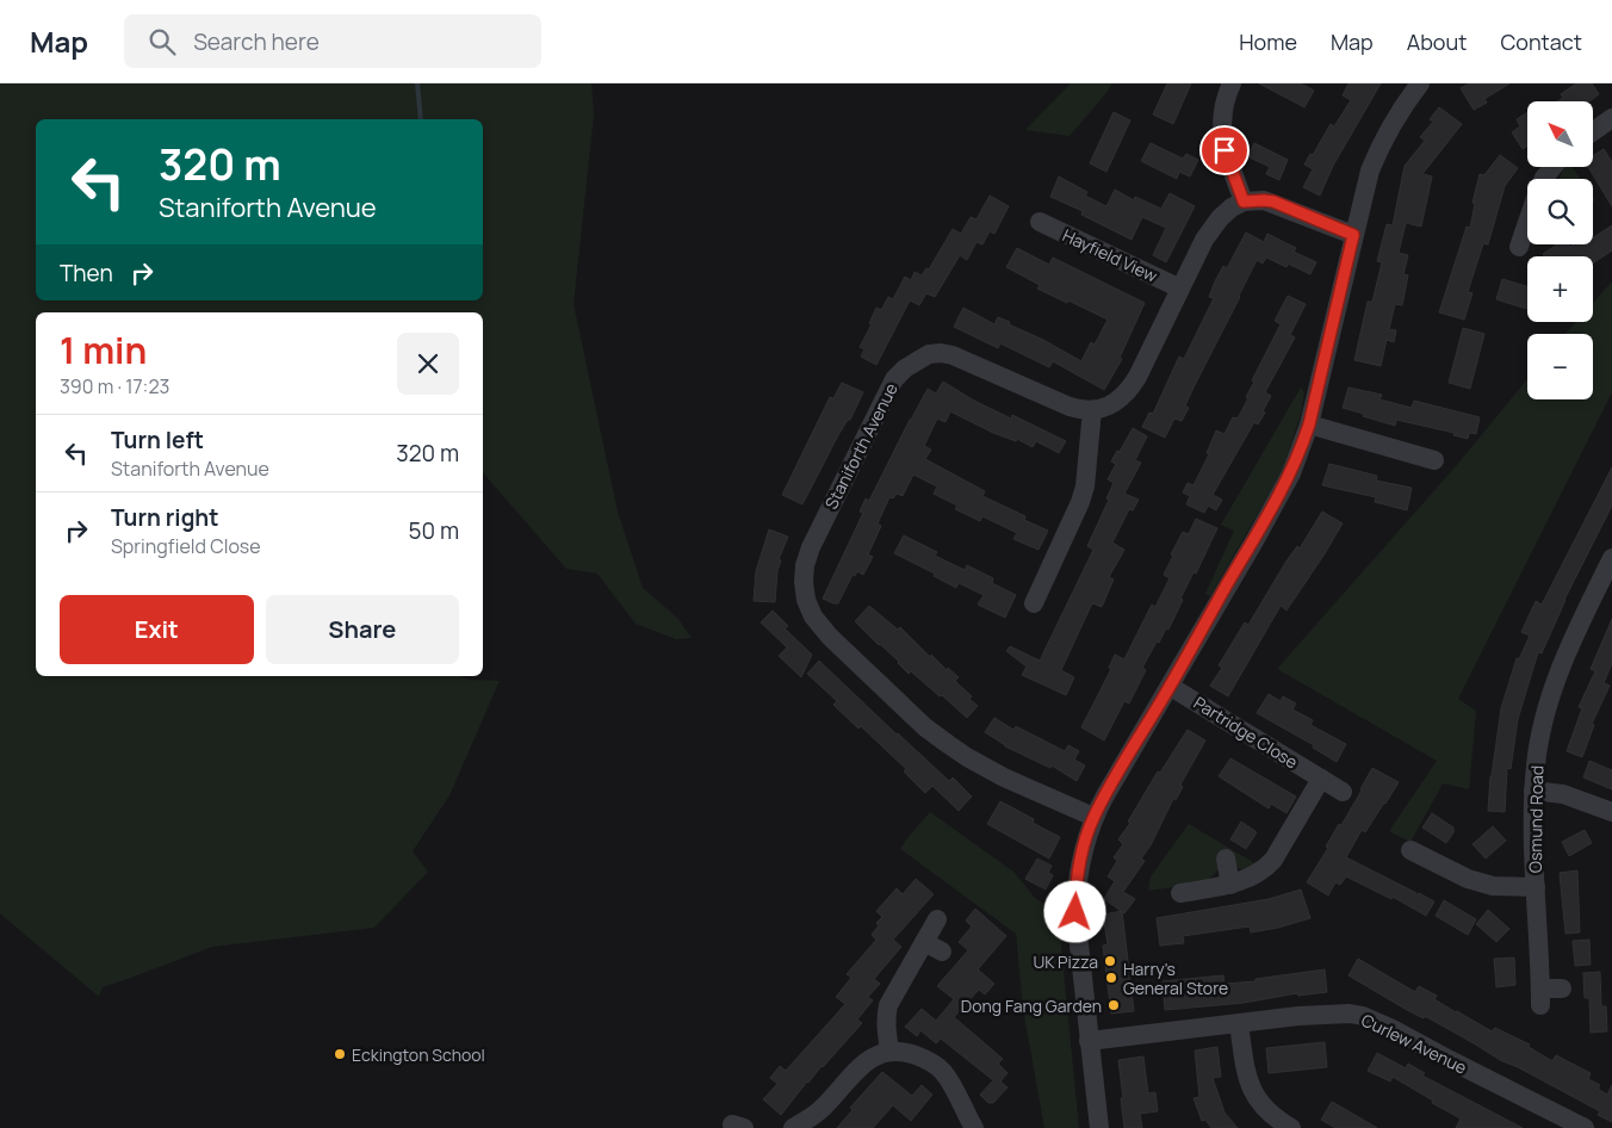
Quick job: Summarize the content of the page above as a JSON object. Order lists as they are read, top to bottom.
{
  "streets": {
    "street": [
      "Hayfield View",
      "Staniforth Avenue",
      "Partridge Close",
      "Osmund Road",
      "Curlew Avenue"
    ]
  },
  "places": [
    "UK Pizza",
    "Harry's General Store",
    "Dong Fang Garden",
    "Eckington School"
  ],
  "north": "top left",
  "page": {
    "header": "Map",
    "search": "Search here",
    "nav": [
      "Home",
      "Map",
      "About",
      "Contact"
    ],
    "map_buttons": ["+", "−"],
    "turn": ["320 m", "Staniforth Avenue"],
    "then": "Then",
    "heading": ["1 min", "390 m · 17:23"],
    "list": [
      {
        "name": "Turn left",
        "note": "Staniforth Avenue",
        "value": "320 m"
      },
      {
        "name": "Turn right",
        "note": "Springfield Close",
        "value": "50 m"
      }
    ],
    "buttons": ["Exit", "Share"]
  }
}
